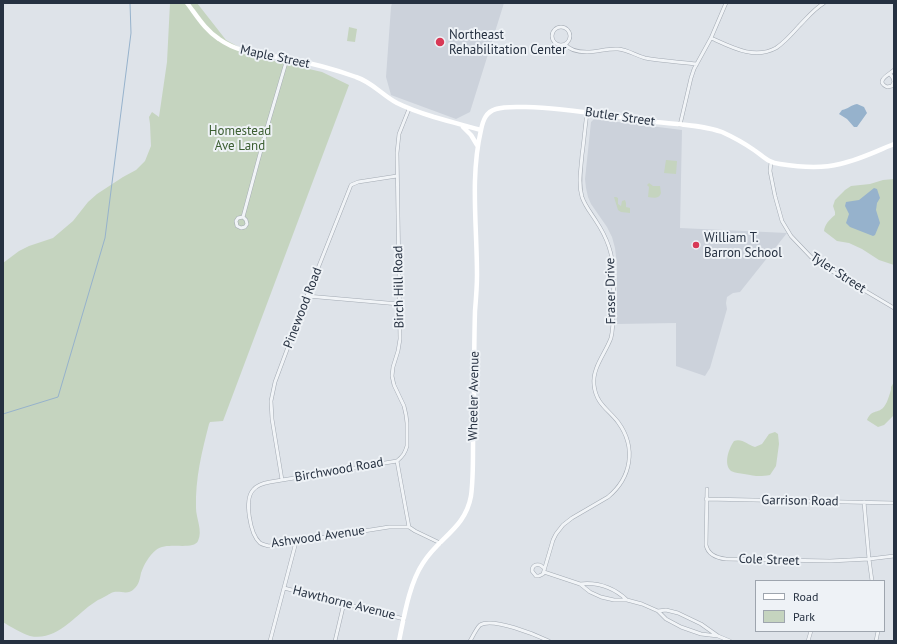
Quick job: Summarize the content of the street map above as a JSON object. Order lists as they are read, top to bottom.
{
  "streets": {
    "street": [
      "Maple Street",
      "Butler Street",
      "Tyler Street",
      "Birch Hill Road",
      "Fraser Drive",
      "Pinewood Road",
      "Wheeler Avenue",
      "Birchwood Road",
      "Garrison Road",
      "Ashwood Avenue",
      "Cole Street",
      "Hawthorne Avenue"
    ]
  },
  "crossings": [
    ["Maple Street", "Birch Hill Road"],
    ["Butler Street", "Tyler Street"],
    ["Butler Street", "Fraser Drive"],
    ["Butler Street", "Wheeler Avenue"],
    ["Birch Hill Road", "Pinewood Road"],
    ["Birch Hill Road", "Birchwood Road"],
    ["Pinewood Road", "Birchwood Road"],
    ["Wheeler Avenue", "Hawthorne Avenue"],
    ["Birchwood Road", "Ashwood Avenue"],
    ["Garrison Road", "Cole Street"]
  ],
  "parks": ["Homestead Ave Land"],
  "places": ["Northeast Rehabilitation Center", "William T. Barron School"],
  "legend": ["Road", "Park"]
}
